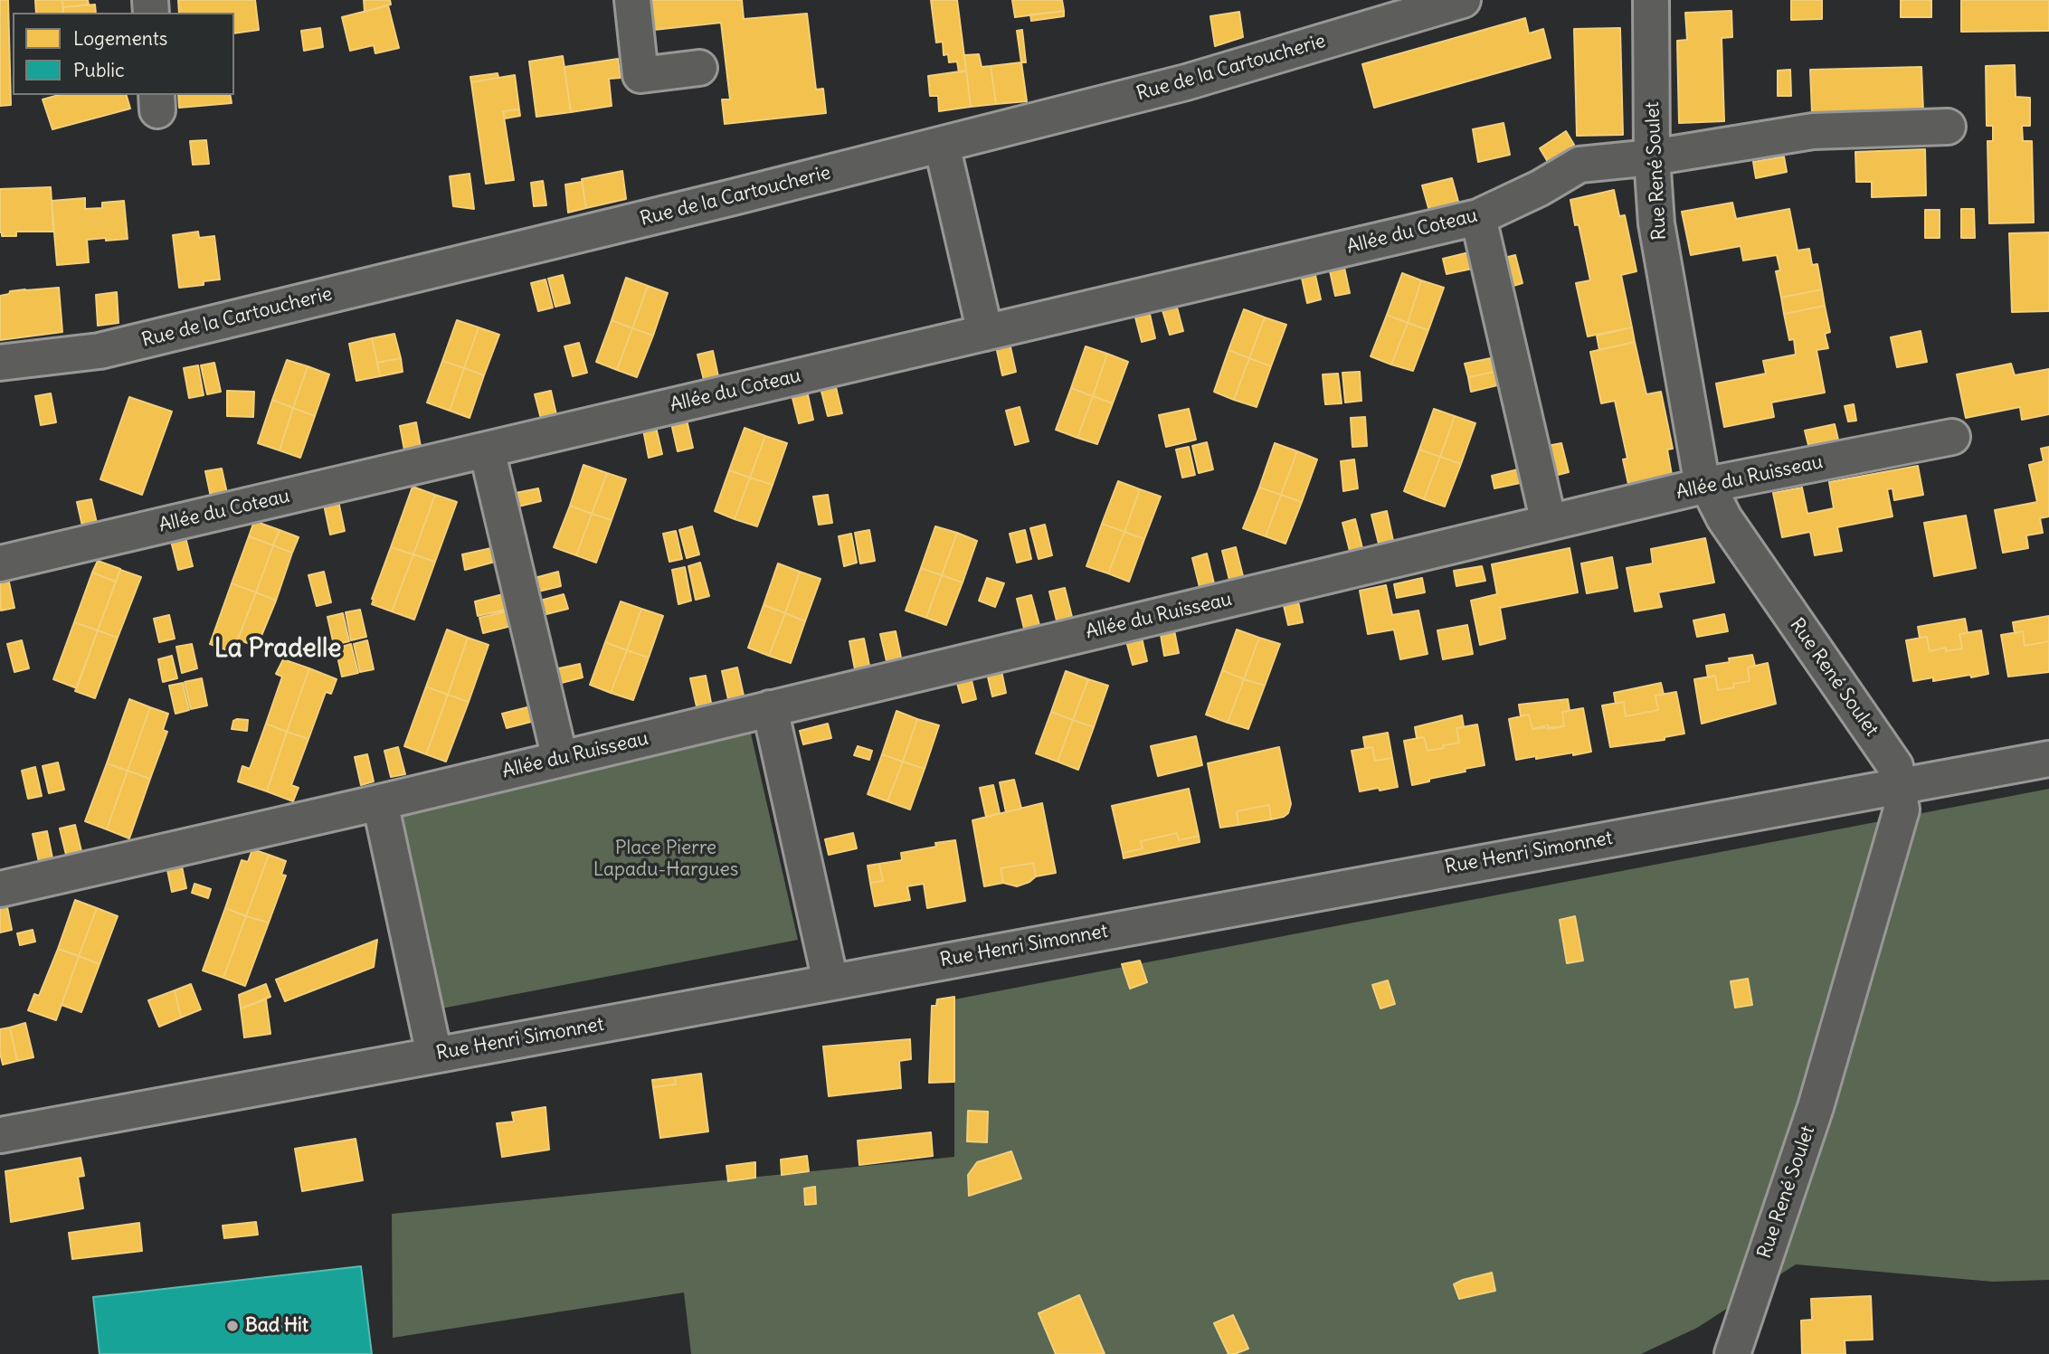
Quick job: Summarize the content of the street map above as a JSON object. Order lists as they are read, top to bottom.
{
  "streets": {
    "street": [
      "Rue de la Cartoucherie",
      "Rue René Soulet",
      "Allée du Coteau",
      "Allée du Ruisseau",
      "Rue Henri Simonnet"
    ]
  },
  "crossings": [
    ["Rue René Soulet", "Allée du Coteau"],
    ["Rue René Soulet", "Allée du Ruisseau"],
    ["Rue René Soulet", "Rue Henri Simonnet"]
  ],
  "districts": ["La Pradelle"],
  "parks": ["Place Pierre Lapadu-Hargues"],
  "places": ["Bad Hit"],
  "legend": ["Logements", "Public"]
}
